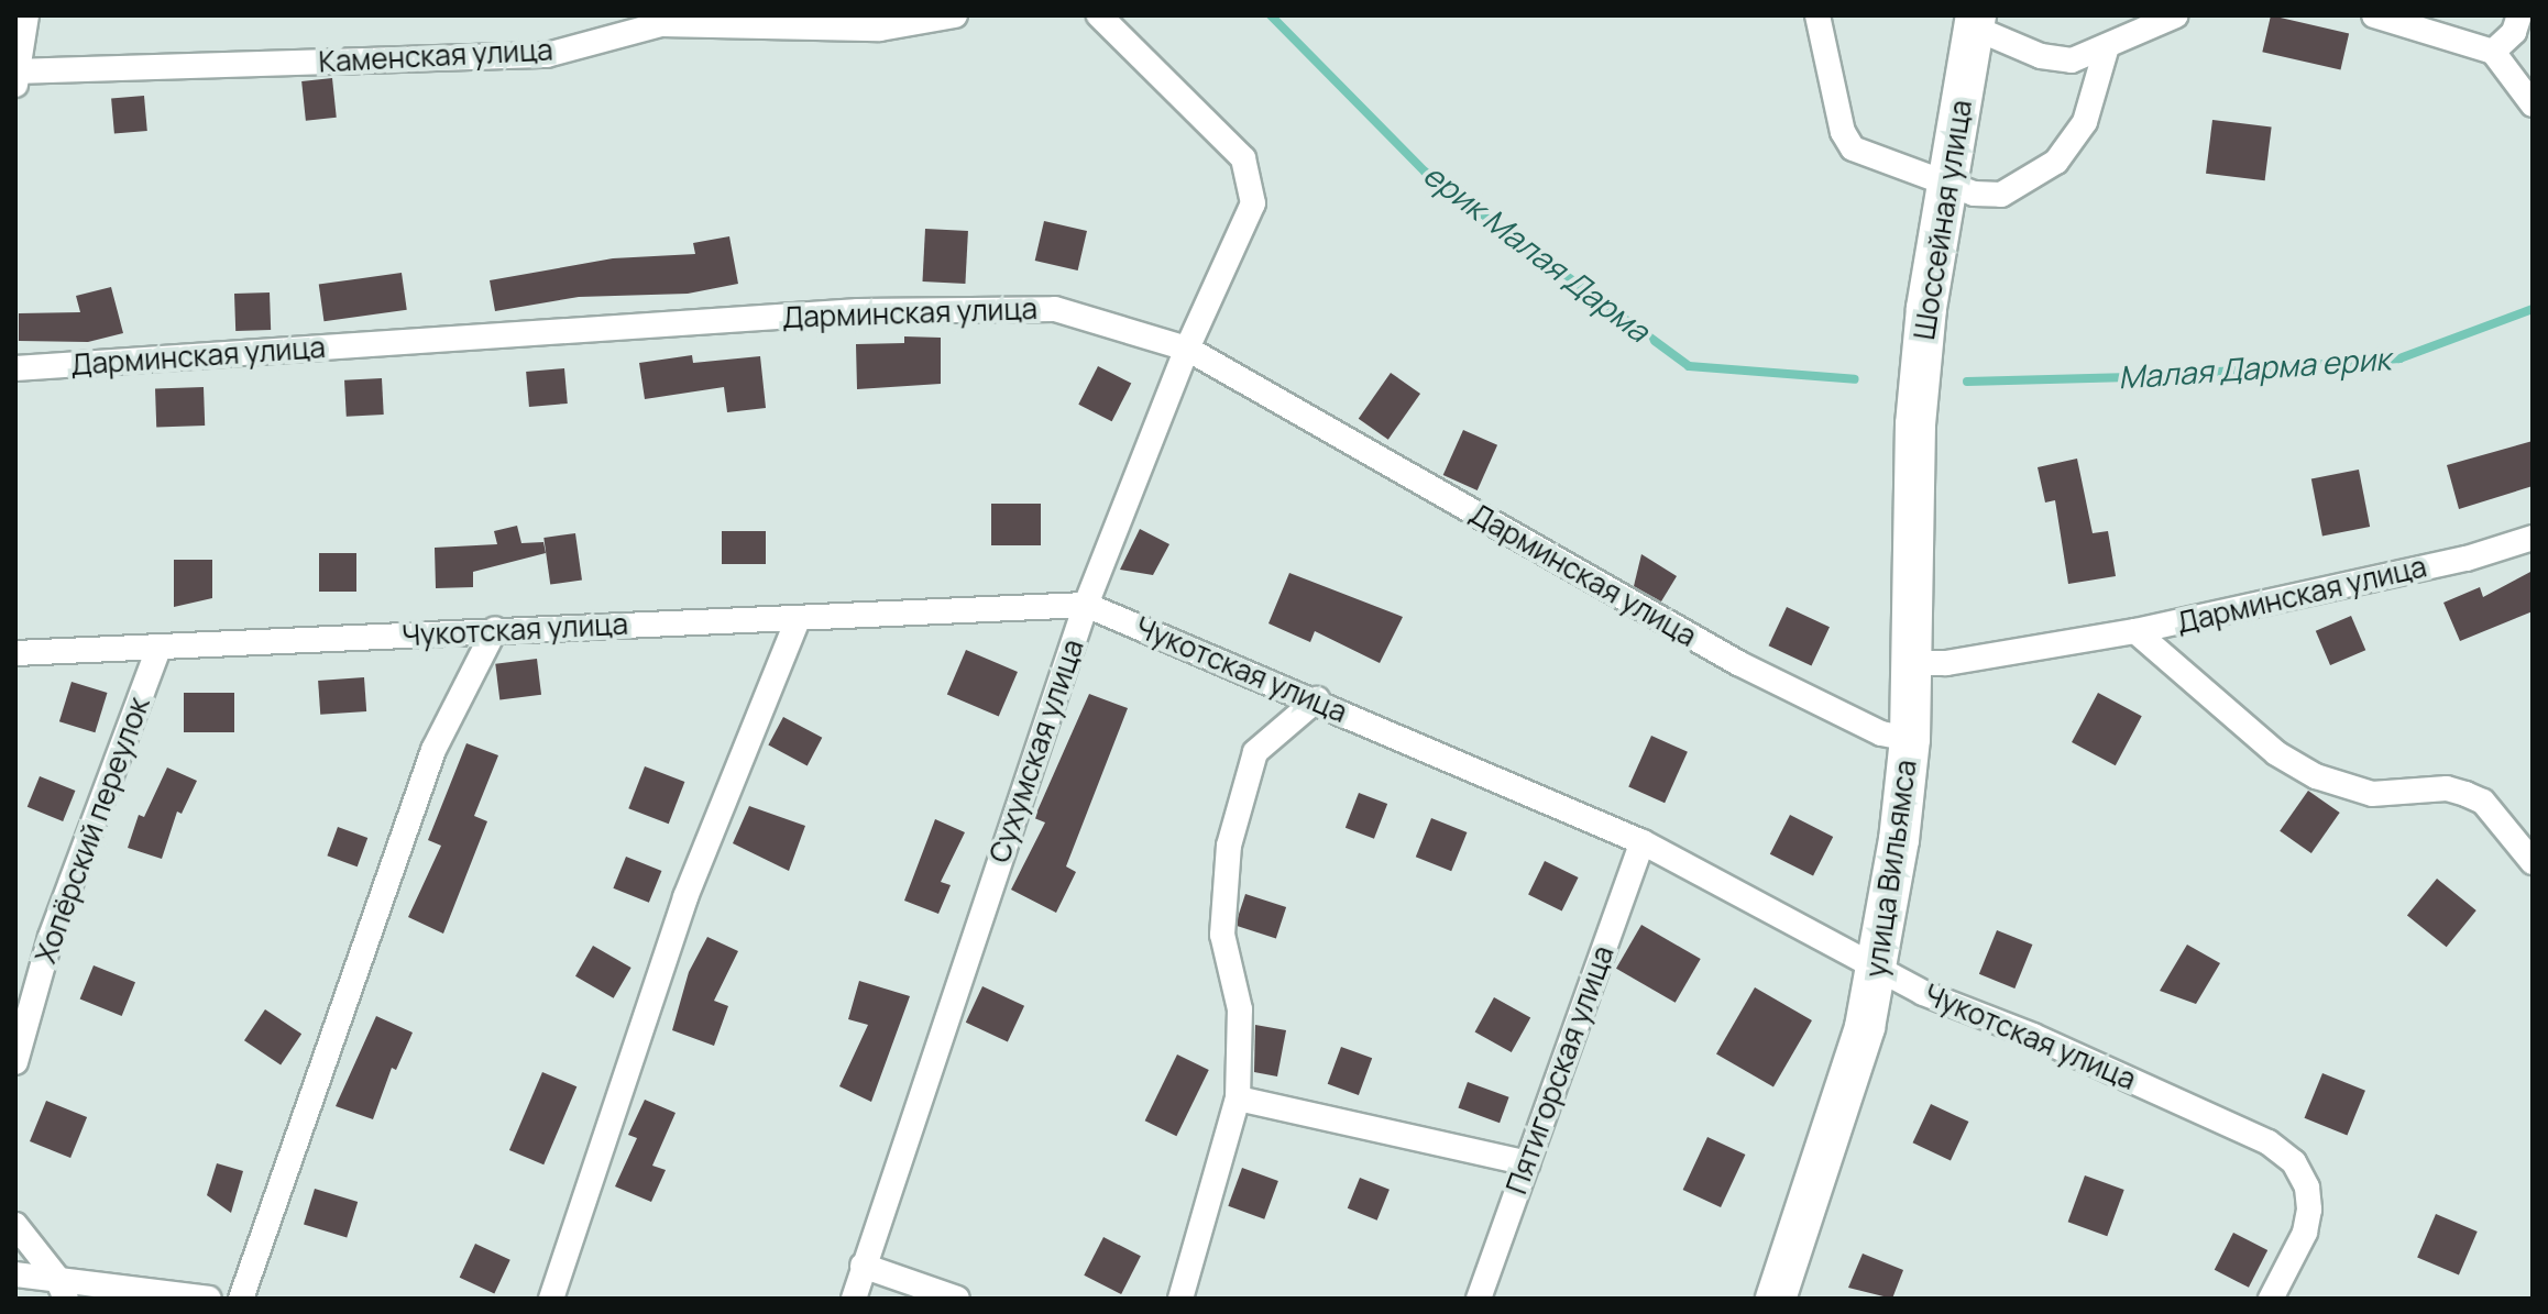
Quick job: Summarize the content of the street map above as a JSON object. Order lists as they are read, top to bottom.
{
  "streets": {
    "main road": ["Шоссейная улица", "улица Вильямса"],
    "street": [
      "Каменская улица",
      "Дарминская улица",
      "Чукотская улица",
      "Сухумская улица",
      "Хопёрский переулок",
      "Пятигорская улица"
    ]
  },
  "crossings": [
    ["Шоссейная улица", "улица Вильямса"],
    ["Дарминская улица", "Сухумская улица"],
    ["Дарминская улица", "улица Вильямса"],
    ["Чукотская улица", "Сухумская улица"],
    ["Чукотская улица", "Хопёрский переулок"],
    ["Чукотская улица", "улица Вильямса"],
    ["Чукотская улица", "Пятигорская улица"]
  ],
  "water": ["ерик Малая Дарма", "Малая Дарма ерик"]
}
